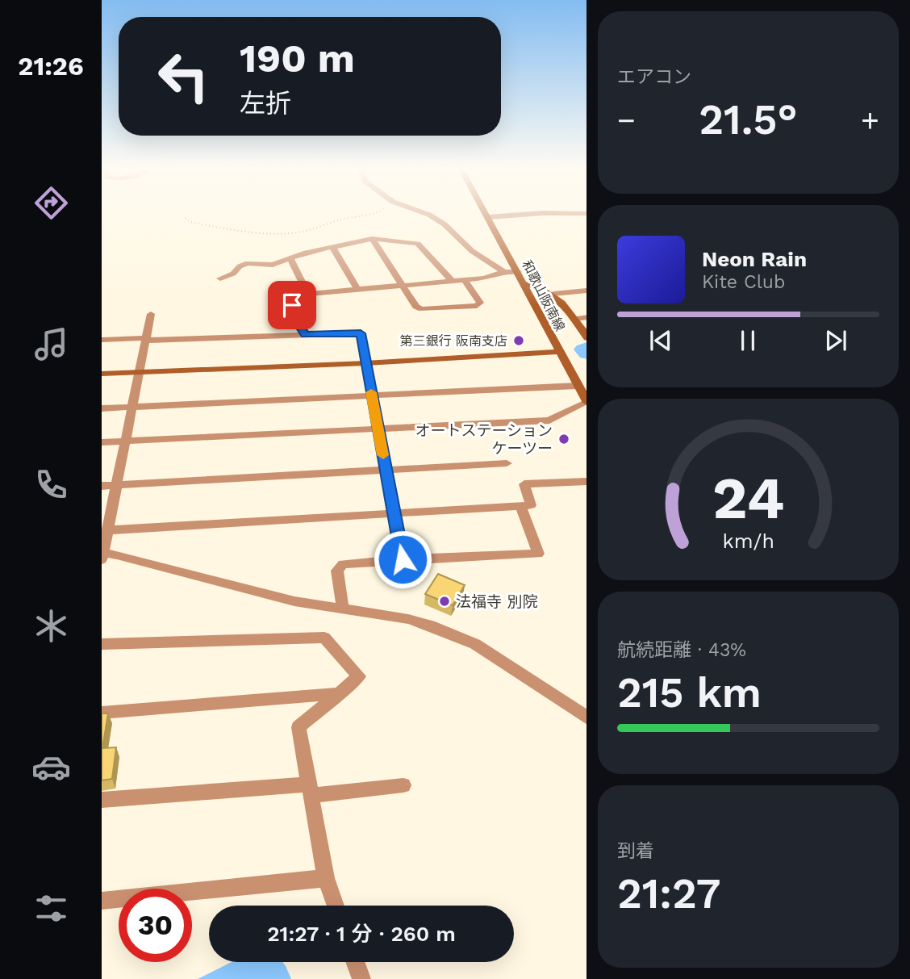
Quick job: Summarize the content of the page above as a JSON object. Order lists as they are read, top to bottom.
{
  "streets": {
    "main road": ["和歌山阪南線"]
  },
  "places": ["第三銀行 阪南支店", "オートステーション ケーツー", "法福寺 別院"],
  "page": {
    "tabs": "21:26",
    "tile": [
      "エアコン",
      ["航続距離 · 43%", "215 km"],
      ["到着", "21:27"]
    ],
    "turn": ["190 m", "左折"],
    "heat": ["−", "21.5°", "+"],
    "song": ["Neon Rain", "Kite Club"],
    "limit": "30",
    "trip": "21:27 · 1 分 · 260 m",
    "gauge": ["24", "km/h"]
  }
}
